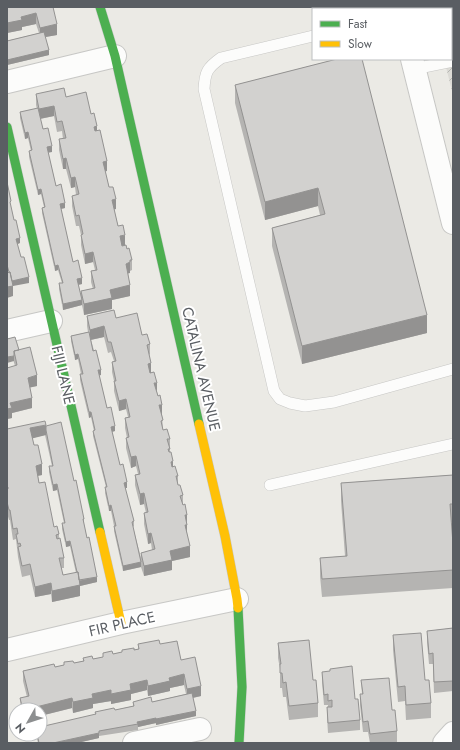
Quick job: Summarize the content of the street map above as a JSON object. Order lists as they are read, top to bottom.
{
  "streets": {
    "street": ["CATALINA AVENUE", "FIJI LANE", "FIR PLACE"]
  },
  "crossings": [
    ["CATALINA AVENUE", "FIR PLACE"],
    ["FIJI LANE", "FIR PLACE"]
  ],
  "legend": ["Fast", "Slow"],
  "north": "bottom left"
}
